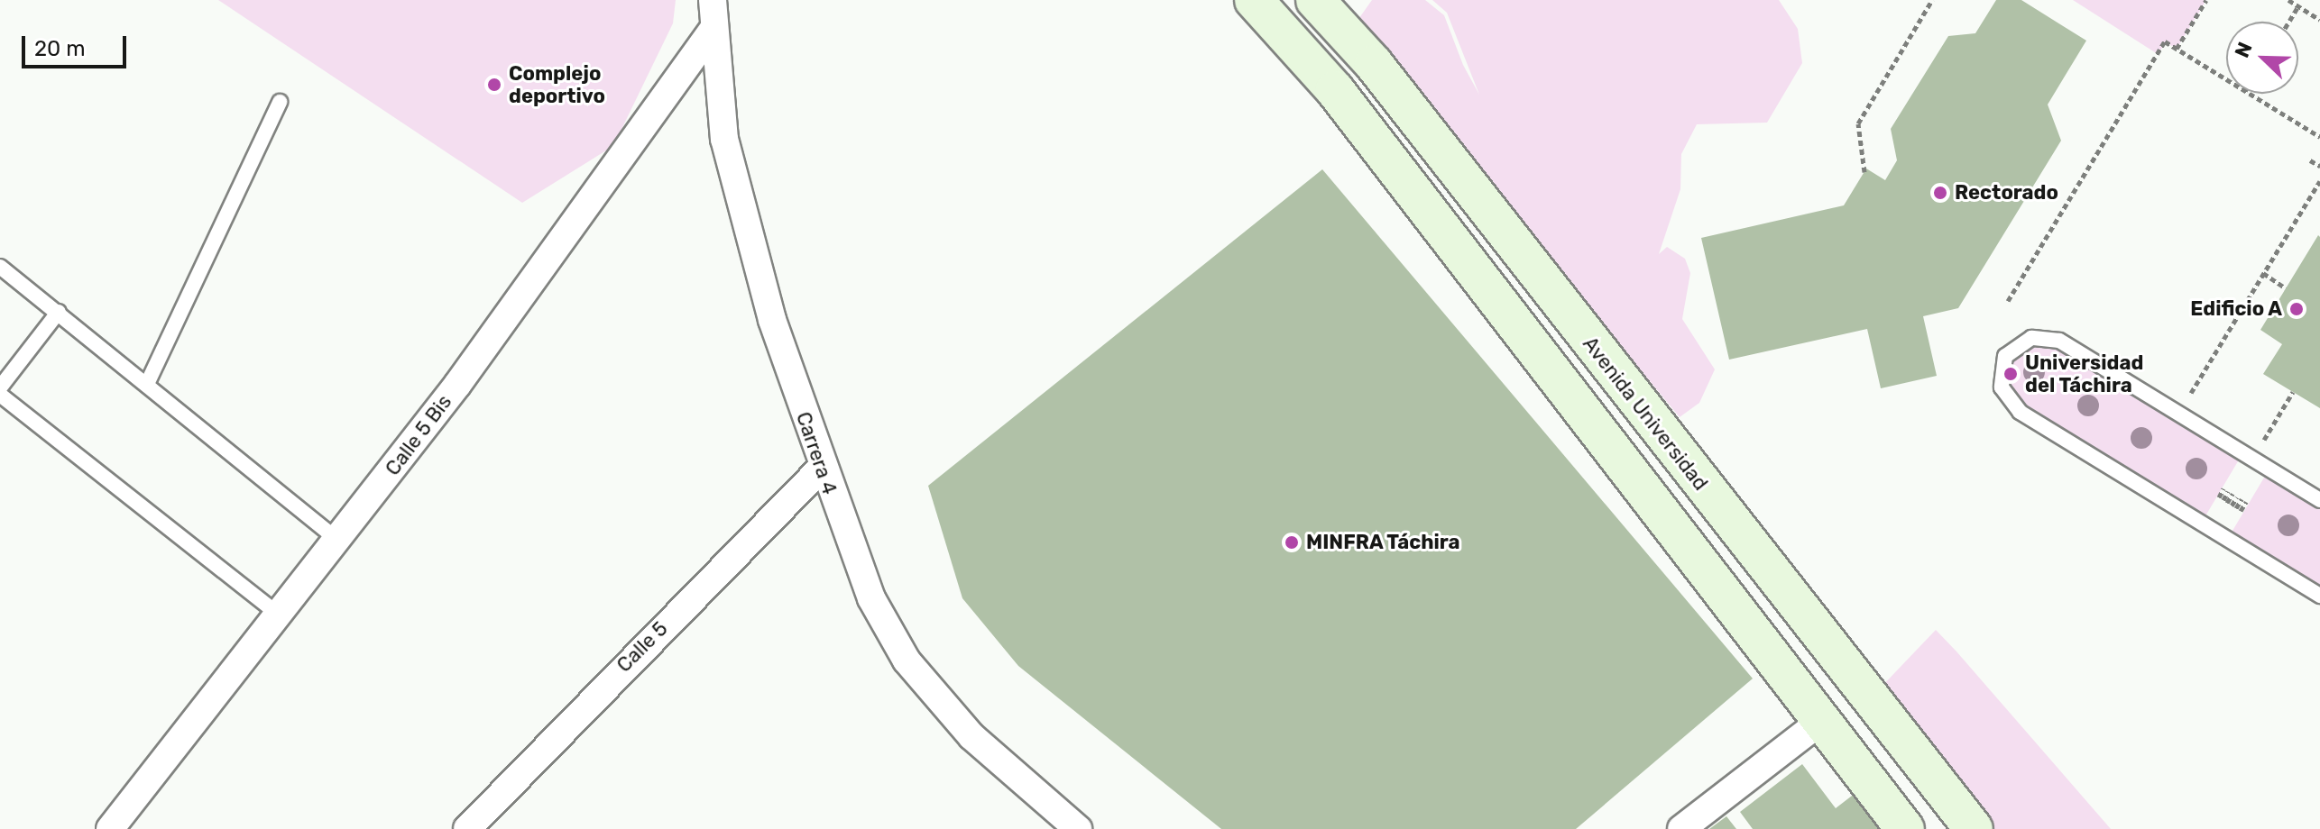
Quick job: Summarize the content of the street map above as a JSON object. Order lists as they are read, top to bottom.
{
  "streets": {
    "street": [
      "Avenida Universidad",
      "Calle 5 Bis",
      "Carrera 4",
      "Calle 5"
    ]
  },
  "crossings": [
    ["Calle 5 Bis", "Carrera 4"],
    ["Carrera 4", "Calle 5"]
  ],
  "places": [
    "Complejo deportivo",
    "Rectorado",
    "Edificio A",
    "Universidad del Táchira",
    "MINFRA Táchira"
  ],
  "scale_bar": "20 m",
  "north": "top left"
}
